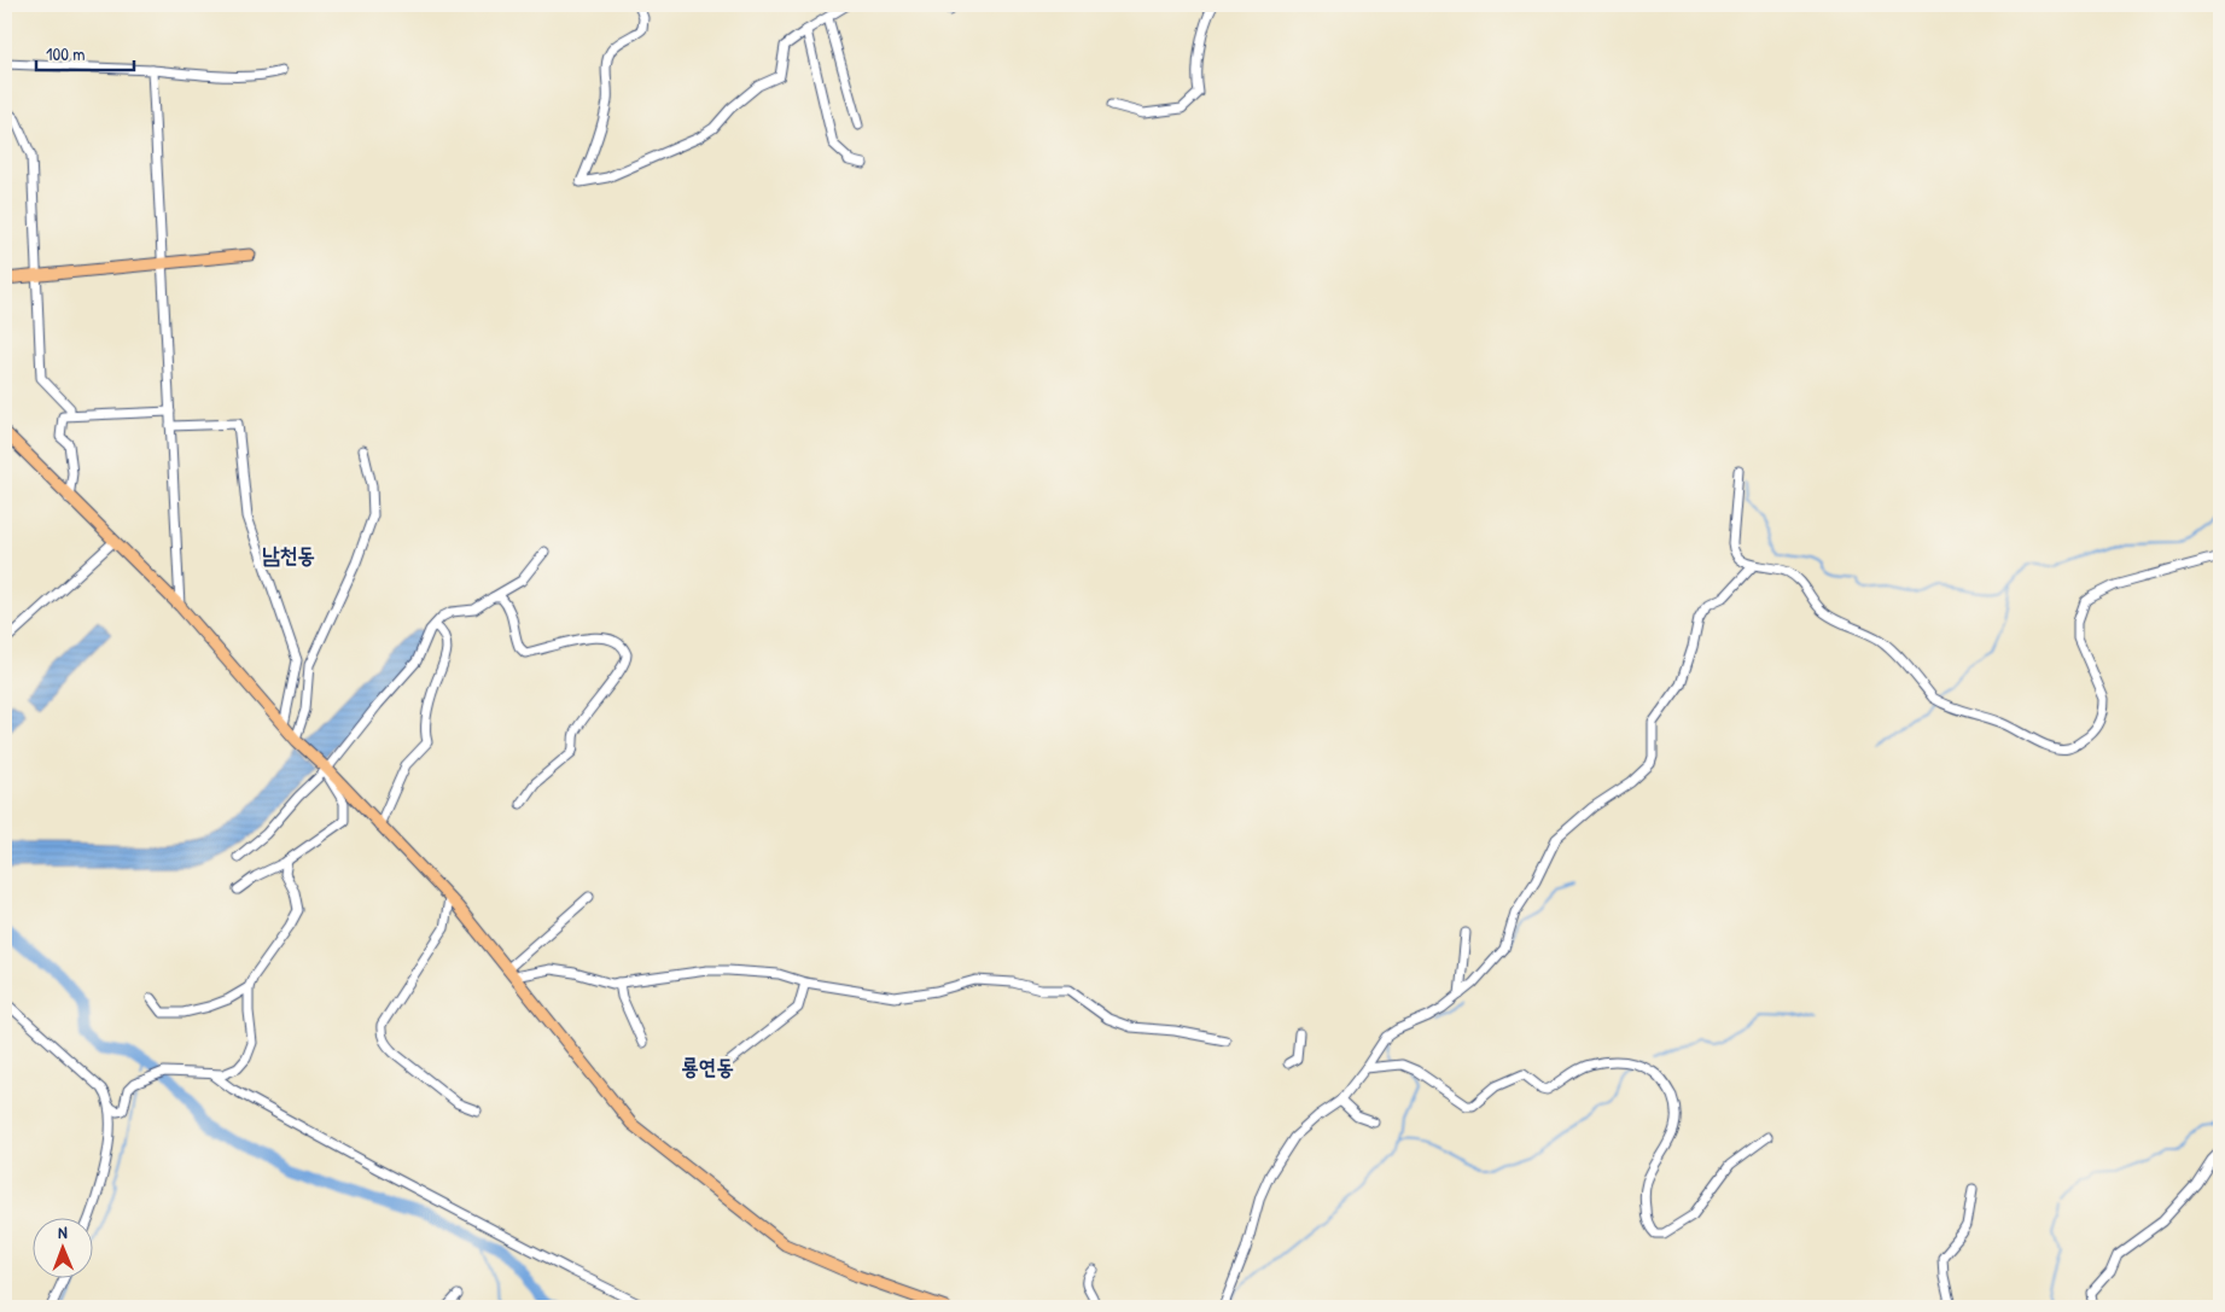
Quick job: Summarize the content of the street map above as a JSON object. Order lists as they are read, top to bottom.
{
  "districts": ["남천동", "룡연동"],
  "scale_bar": "100 m",
  "north": "top"
}
